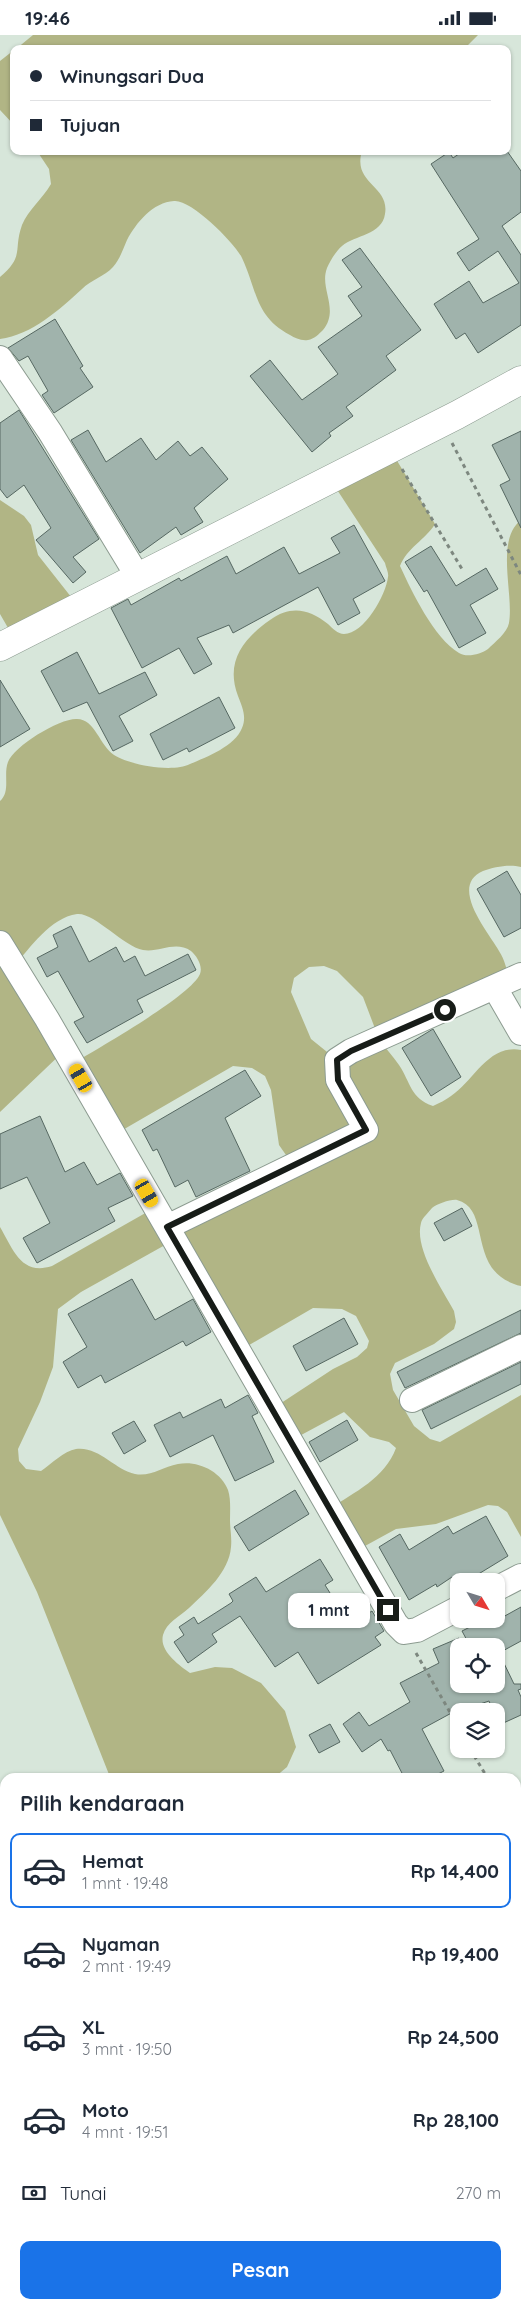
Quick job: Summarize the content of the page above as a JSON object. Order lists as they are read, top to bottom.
{
  "north": "bottom right",
  "page": {
    "status": "19:46",
    "banner": ["Winungsari Dua", "Tujuan"],
    "bubble": "1 mnt",
    "heading": "Pilih kendaraan",
    "list": [
      {
        "name": "Hemat",
        "note": "1 mnt · 19:48",
        "value": "Rp 14,400"
      },
      {
        "name": "Nyaman",
        "note": "2 mnt · 19:49",
        "value": "Rp 19,400"
      },
      {
        "name": "XL",
        "note": "3 mnt · 19:50",
        "value": "Rp 24,500"
      },
      {
        "name": "Moto",
        "note": "4 mnt · 19:51",
        "value": "Rp 28,100"
      }
    ],
    "pay": ["Tunai", "270 m"],
    "buttons": "Pesan"
  }
}
